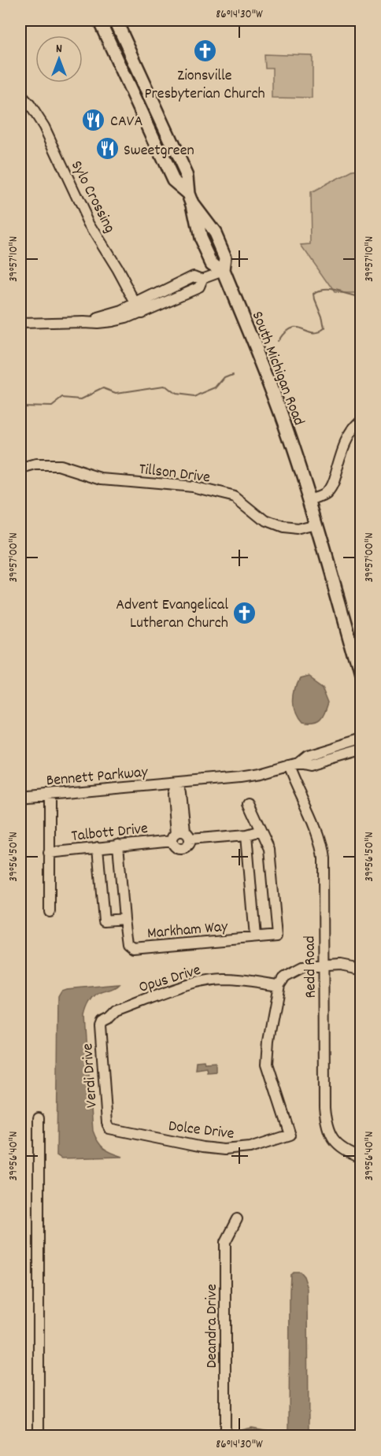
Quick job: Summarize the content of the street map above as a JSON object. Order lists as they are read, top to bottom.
{
  "streets": {
    "main road": ["South Michigan Road"],
    "street": [
      "Sylo Crossing",
      "Tillson Drive",
      "Bennett Parkway",
      "Talbott Drive",
      "Markham Way",
      "Redd Road",
      "Opus Drive",
      "Verdi Drive",
      "Dolce Drive",
      "Deandra Drive"
    ]
  },
  "crossings": [
    ["South Michigan Road", "Tillson Drive"],
    ["Bennett Parkway", "Redd Road"],
    ["Talbott Drive", "Markham Way"],
    ["Opus Drive", "Verdi Drive"],
    ["Opus Drive", "Dolce Drive"],
    ["Verdi Drive", "Dolce Drive"]
  ],
  "places": {
    "church": ["Zionsville Presbyterian Church", "Advent Evangelical Lutheran Church"],
    "restaurant": ["CAVA", "Sweetgreen"]
  },
  "north": "top",
  "coordinates": [
    "86°14'30\"W",
    "39°57'10\"N",
    "39°57'00\"N",
    "39°56'50\"N",
    "39°56'40\"N"
  ]
}
